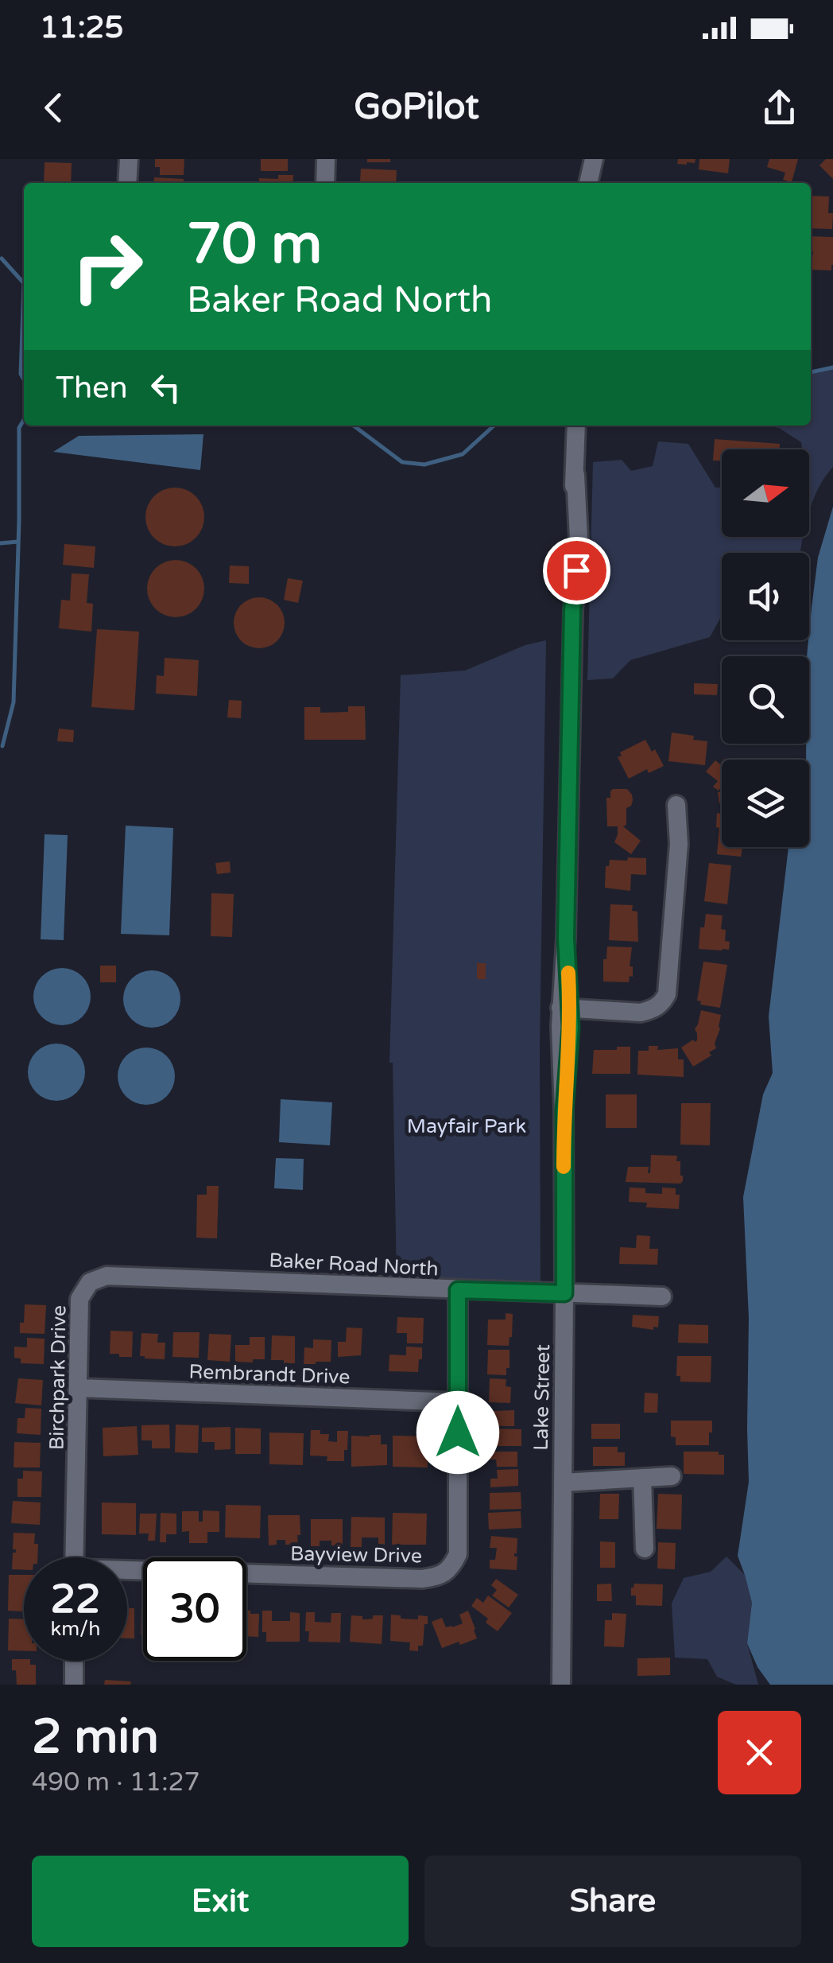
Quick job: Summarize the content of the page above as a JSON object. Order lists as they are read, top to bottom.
{
  "streets": {
    "street": [
      "Baker Road North",
      "Rembrandt Drive",
      "Birchpark Drive",
      "Lake Street",
      "Bayview Drive"
    ]
  },
  "crossings": [
    ["Baker Road North", "Birchpark Drive"],
    ["Baker Road North", "Lake Street"],
    ["Baker Road North", "Bayview Drive"],
    ["Rembrandt Drive", "Birchpark Drive"],
    ["Rembrandt Drive", "Bayview Drive"]
  ],
  "parks": ["Mayfair Park"],
  "north": "right",
  "page": {
    "status": "11:25",
    "header": "GoPilot",
    "turn": ["70 m", "Baker Road North"],
    "then": "Then",
    "speed": "22 km/h",
    "limit": "30",
    "heading": ["2 min", "490 m · 11:27"],
    "buttons": ["Exit", "Share"]
  }
}
